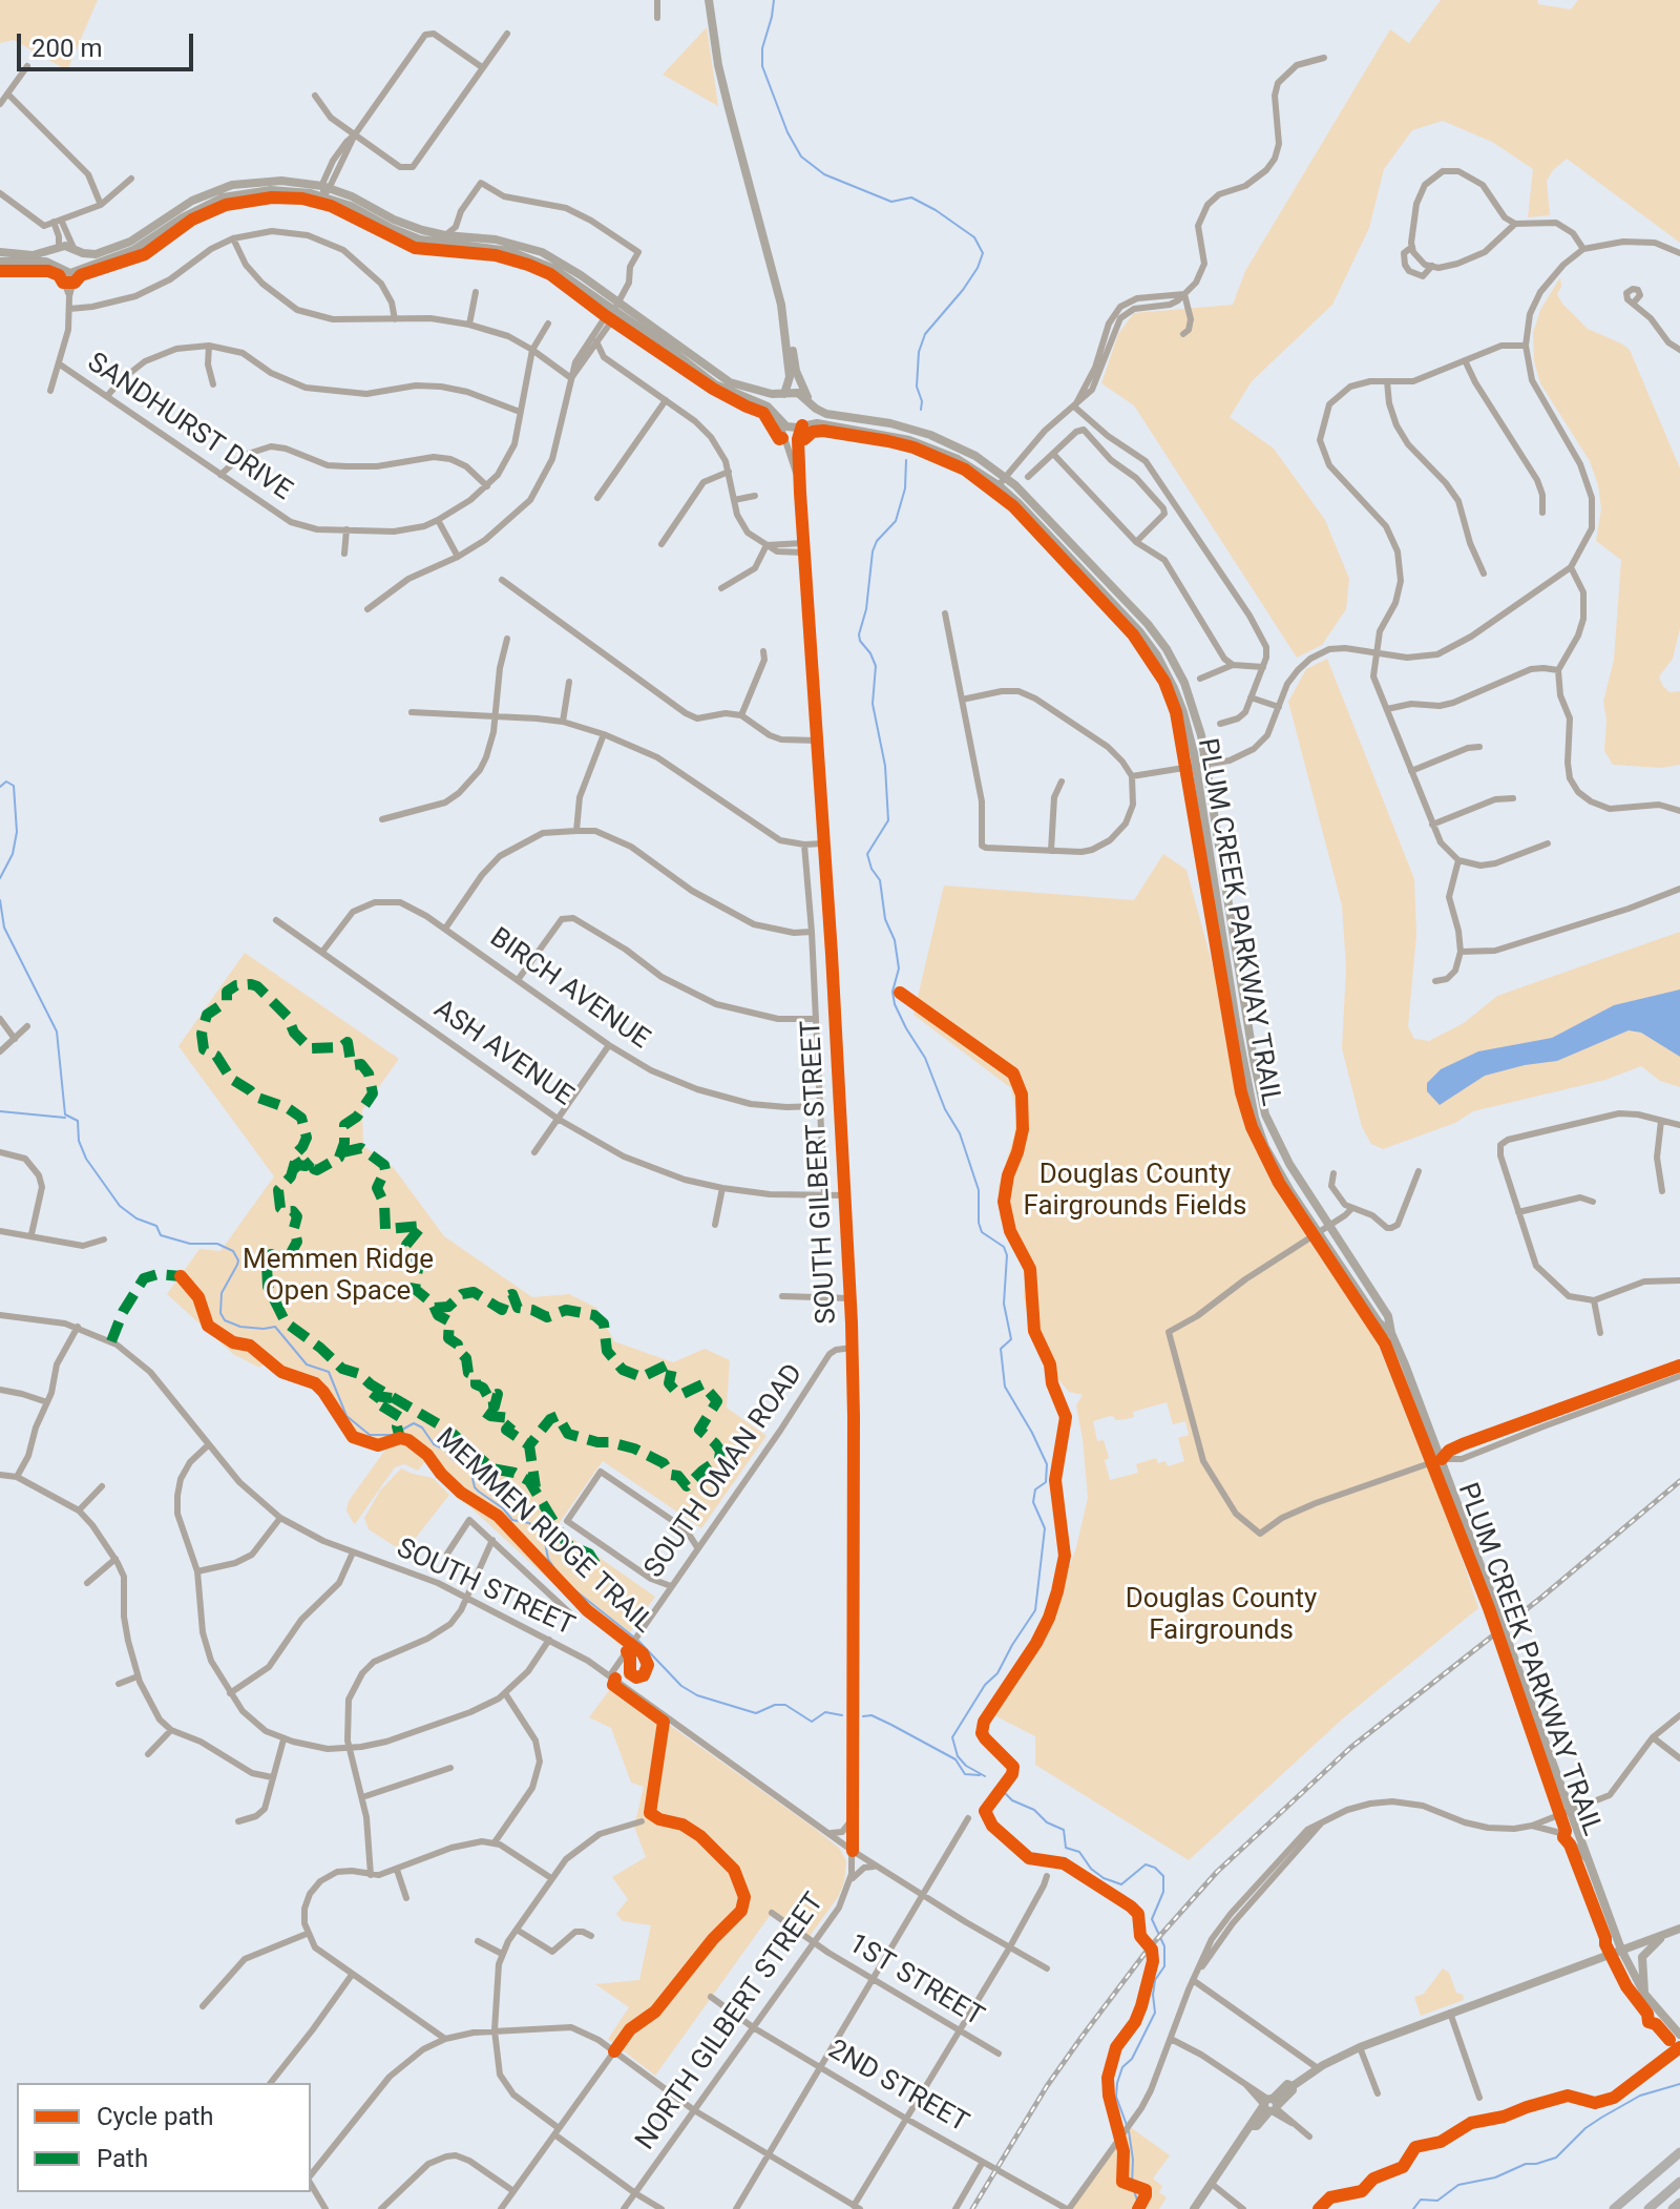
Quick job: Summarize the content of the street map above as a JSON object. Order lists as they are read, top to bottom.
{
  "streets": {
    "street": [
      "SANDHURST DRIVE",
      "BIRCH AVENUE",
      "ASH AVENUE",
      "SOUTH GILBERT STREET",
      "SOUTH OMAN ROAD",
      "SOUTH STREET",
      "1ST STREET",
      "NORTH GILBERT STREET",
      "2ND STREET"
    ],
    "cycle path": ["PLUM CREEK PARKWAY TRAIL", "MEMMEN RIDGE TRAIL"]
  },
  "crossings": [
    ["BIRCH AVENUE", "ASH AVENUE"],
    ["ASH AVENUE", "SOUTH GILBERT STREET"],
    ["SOUTH GILBERT STREET", "SOUTH OMAN ROAD"],
    ["SOUTH GILBERT STREET", "SOUTH STREET"],
    ["SOUTH GILBERT STREET", "NORTH GILBERT STREET"],
    ["SOUTH OMAN ROAD", "SOUTH STREET"],
    ["SOUTH STREET", "NORTH GILBERT STREET"],
    ["1ST STREET", "NORTH GILBERT STREET"],
    ["NORTH GILBERT STREET", "2ND STREET"]
  ],
  "parks": ["Douglas County Fairgrounds Fields", "Memmen Ridge Open Space", "Douglas County Fairgrounds"],
  "legend": ["Cycle path", "Path"],
  "scale_bar": "200 m"
}
